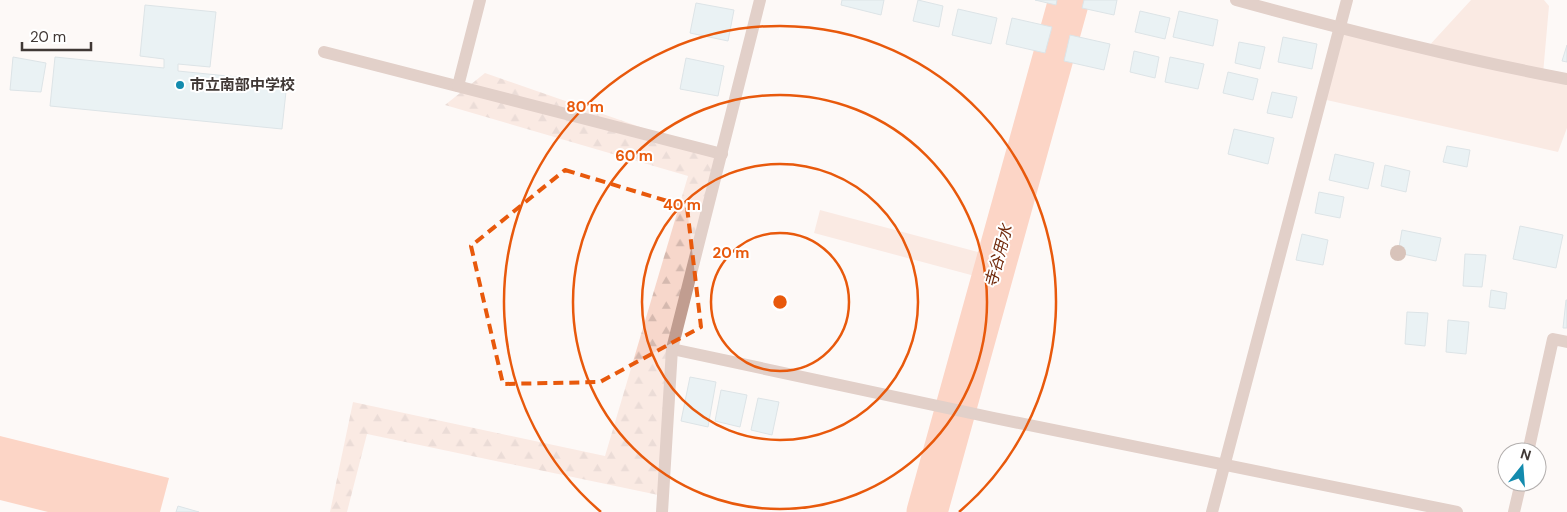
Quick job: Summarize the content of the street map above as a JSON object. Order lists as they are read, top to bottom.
{
  "water": ["寺谷用水"],
  "places": ["市立南部中学校"],
  "scale_bar": "20 m",
  "north": "top",
  "rings": [
    "80 m",
    "60 m",
    "40 m",
    "20 m"
  ]
}
